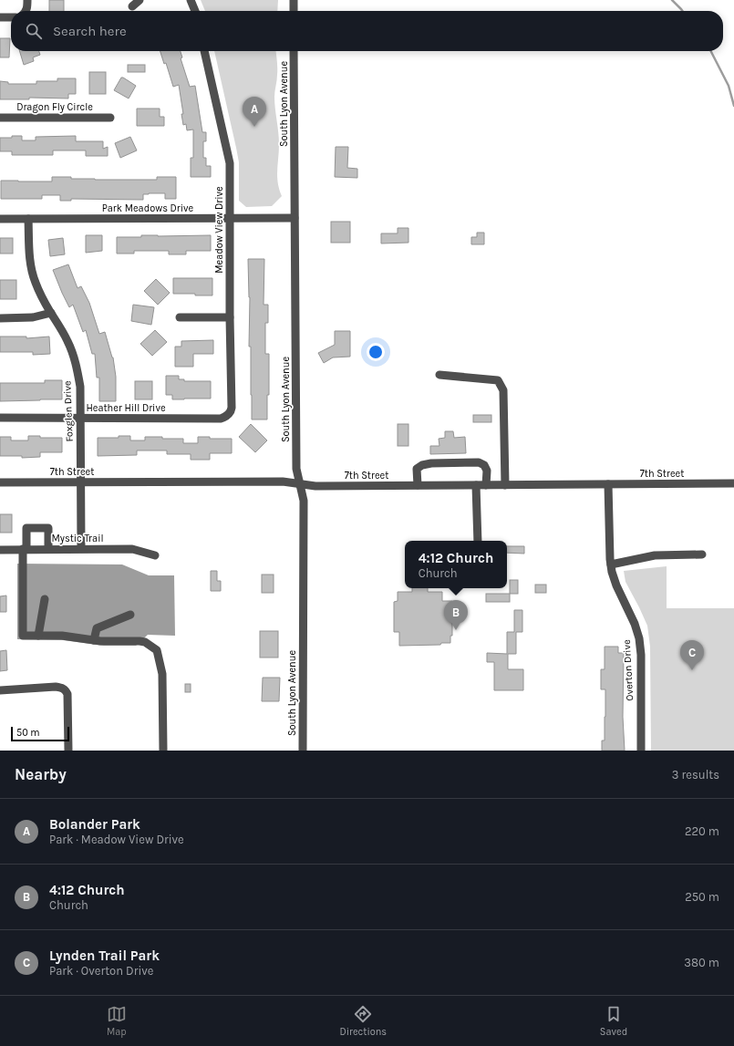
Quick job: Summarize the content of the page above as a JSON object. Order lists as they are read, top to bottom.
{
  "streets": {
    "street": [
      "South Lyon Avenue",
      "Dragon Fly Circle",
      "Park Meadows Drive",
      "Meadow View Drive",
      "Heather Hill Drive",
      "Foxglen Drive",
      "7th Street",
      "Mystic Trail",
      "Overton Drive"
    ]
  },
  "crossings": [
    ["South Lyon Avenue", "Park Meadows Drive"],
    ["South Lyon Avenue", "7th Street"],
    ["Park Meadows Drive", "Meadow View Drive"],
    ["Park Meadows Drive", "Foxglen Drive"],
    ["Meadow View Drive", "Heather Hill Drive"],
    ["Heather Hill Drive", "Foxglen Drive"],
    ["Foxglen Drive", "7th Street"],
    ["Foxglen Drive", "Mystic Trail"],
    ["7th Street", "Overton Drive"]
  ],
  "scale_bar": "50 m",
  "page": {
    "search": "Search here",
    "pins": ["A", "B", "C"],
    "popup": ["4:12 Church", "Church"],
    "scale": "50 m",
    "heading": ["Nearby", "3 results"],
    "list": [
      {
        "mark": "A",
        "name": "Bolander Park",
        "note": "Park · Meadow View Drive",
        "value": "220 m"
      },
      {
        "mark": "B",
        "name": "4:12 Church",
        "note": "Church",
        "value": "250 m"
      },
      {
        "mark": "C",
        "name": "Lynden Trail Park",
        "note": "Park · Overton Drive",
        "value": "380 m"
      }
    ],
    "nav": ["Map", "Directions", "Saved"]
  }
}
